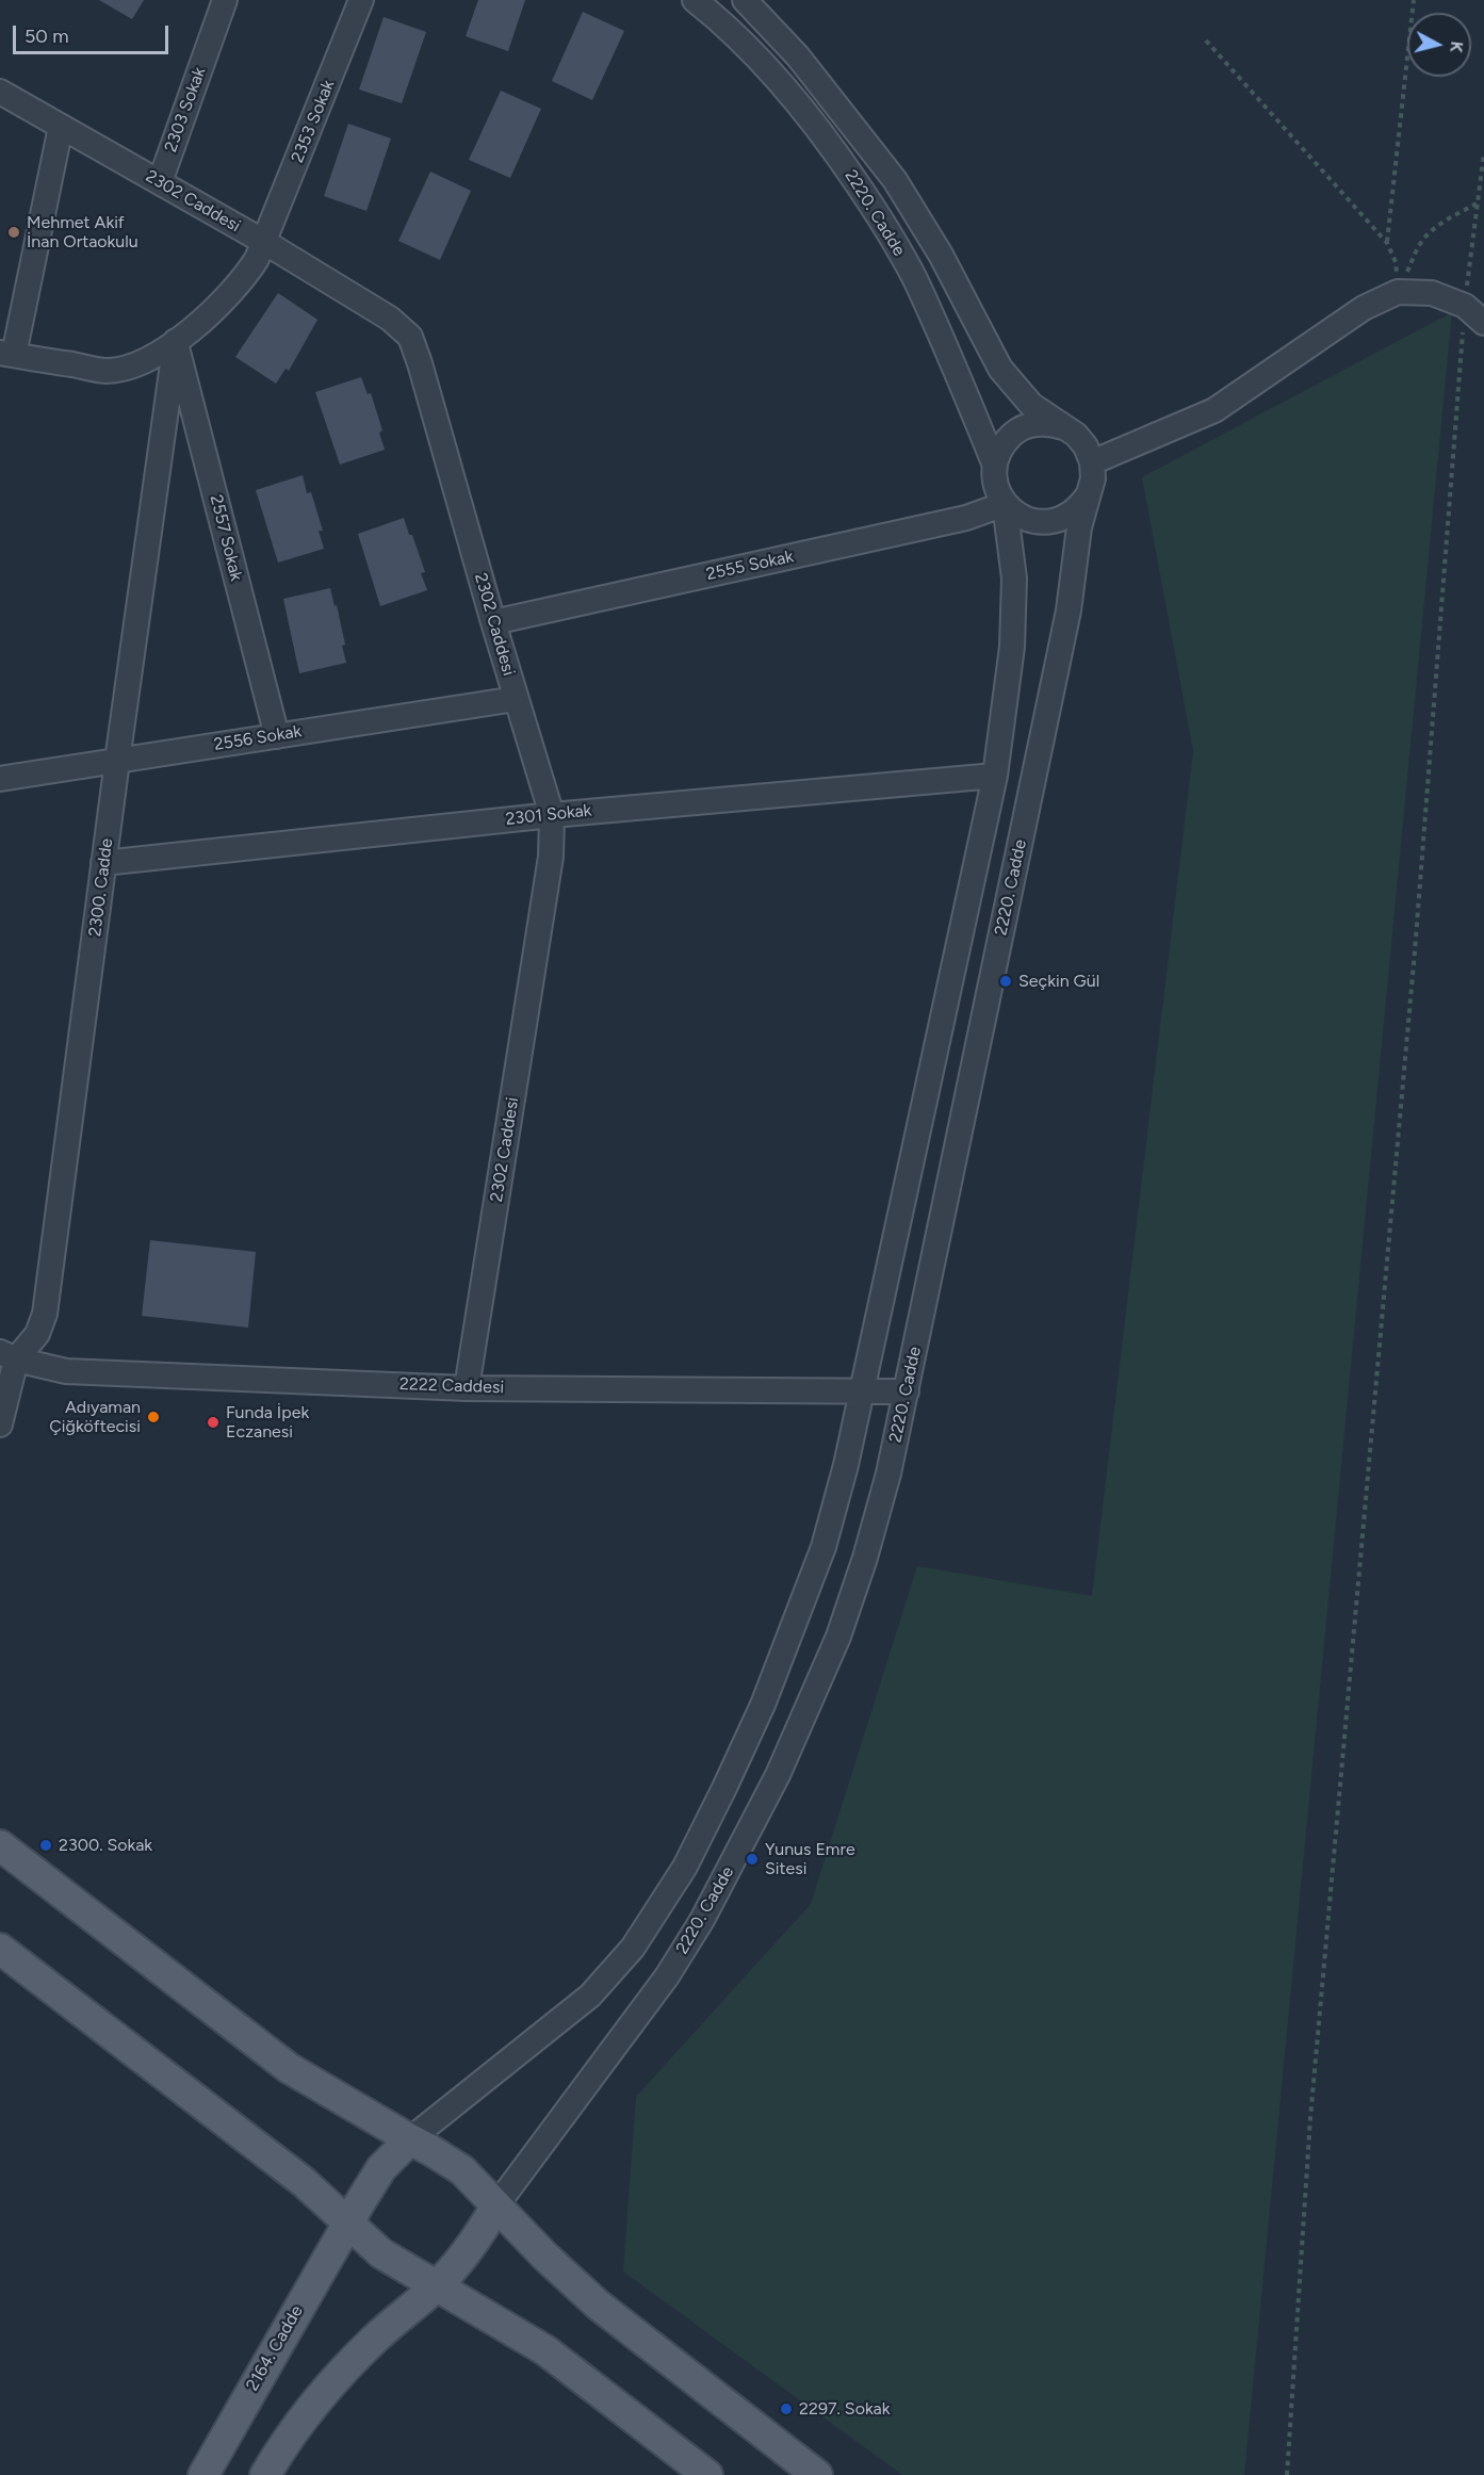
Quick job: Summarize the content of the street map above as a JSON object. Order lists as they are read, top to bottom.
{
  "streets": {
    "main road": ["2164. Cadde"],
    "street": [
      "2303 Sokak",
      "2353 Sokak",
      "2302 Caddesi",
      "2220. Cadde",
      "2557 Sokak",
      "2555 Sokak",
      "2556 Sokak",
      "2301 Sokak",
      "2300. Cadde",
      "2222 Caddesi"
    ]
  },
  "crossings": [
    ["2303 Sokak", "2302 Caddesi"],
    ["2353 Sokak", "2302 Caddesi"],
    ["2353 Sokak", "2557 Sokak"],
    ["2353 Sokak", "2300. Cadde"],
    ["2302 Caddesi", "2555 Sokak"],
    ["2302 Caddesi", "2556 Sokak"],
    ["2302 Caddesi", "2301 Sokak"],
    ["2302 Caddesi", "2222 Caddesi"],
    ["2220. Cadde", "2555 Sokak"],
    ["2220. Cadde", "2301 Sokak"],
    ["2220. Cadde", "2222 Caddesi"],
    ["2220. Cadde", "2164. Cadde"],
    ["2557 Sokak", "2556 Sokak"],
    ["2557 Sokak", "2300. Cadde"],
    ["2556 Sokak", "2300. Cadde"],
    ["2301 Sokak", "2300. Cadde"],
    ["2300. Cadde", "2222 Caddesi"]
  ],
  "places": [
    "Mehmet Akif İnan Ortaokulu",
    "Seçkin Gül",
    "Adıyaman Çiğköftecisi",
    "Funda İpek Eczanesi",
    "2300. Sokak",
    "Yunus Emre Sitesi",
    "2297. Sokak"
  ],
  "scale_bar": "50 m",
  "north": "right"
}
